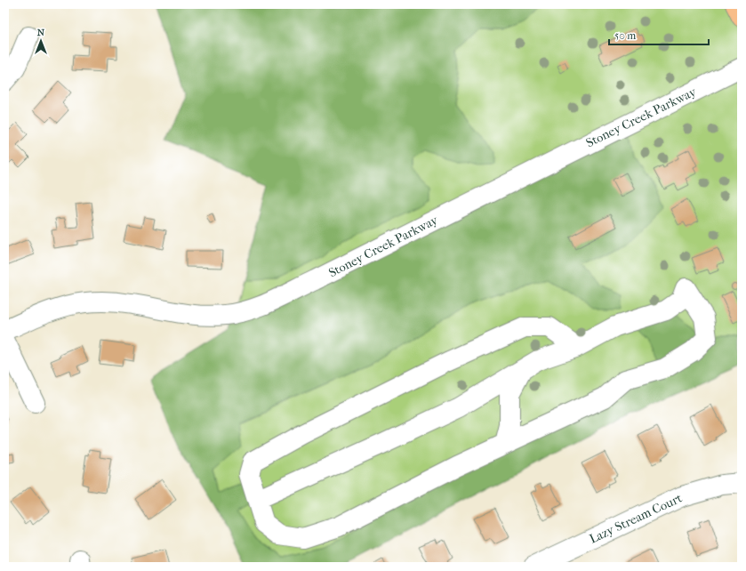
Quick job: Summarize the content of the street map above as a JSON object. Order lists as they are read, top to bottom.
{
  "streets": {
    "street": ["Stoney Creek Parkway", "Lazy Stream Court"]
  },
  "scale_bar": "50 m",
  "north": "top"
}
